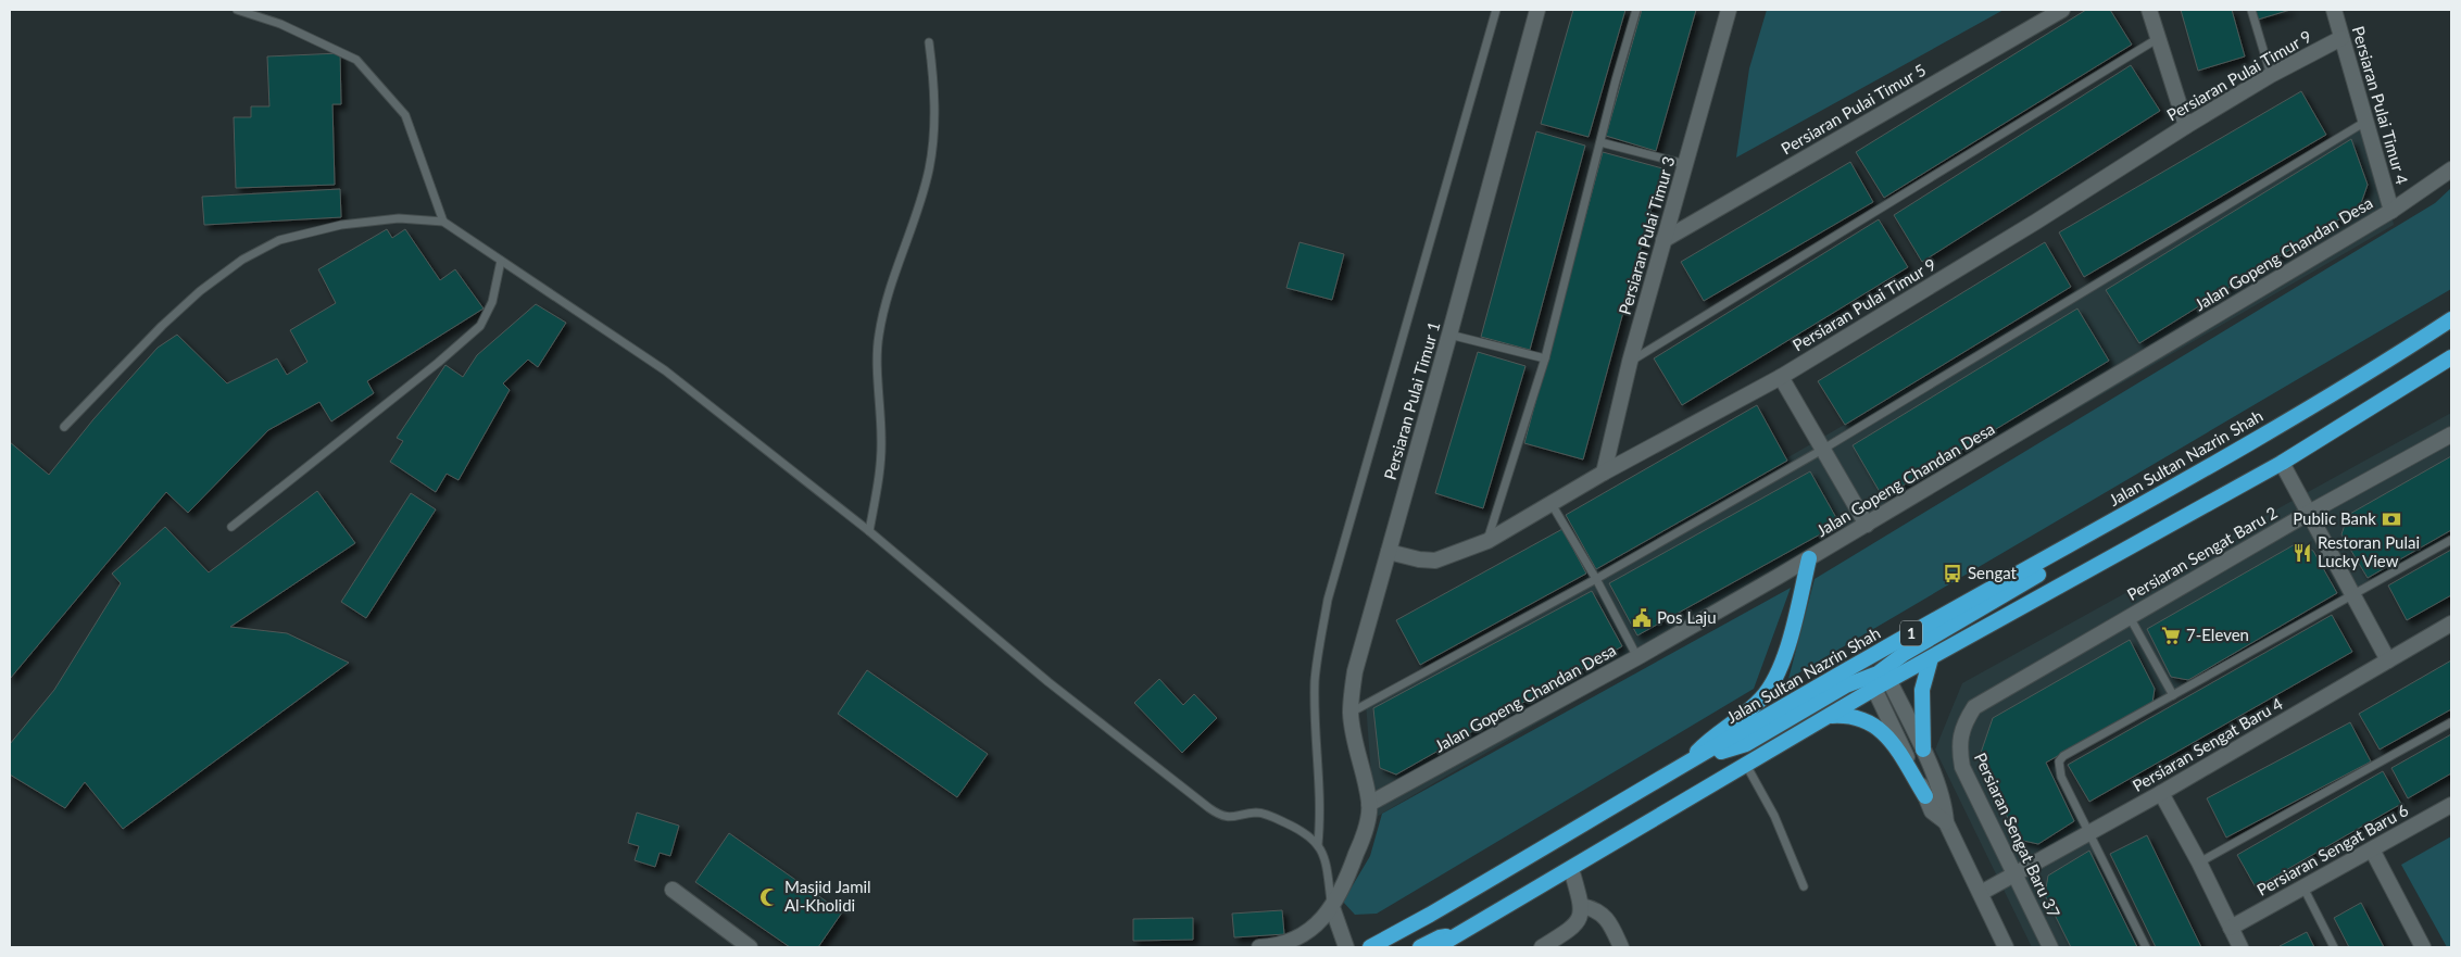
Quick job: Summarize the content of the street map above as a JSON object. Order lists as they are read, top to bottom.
{
  "streets": {
    "highway": ["Jalan Sultan Nazrin Shah", "1"],
    "street": [
      "Persiaran Pulai Timur 9",
      "Persiaran Pulai Timur 4",
      "Persiaran Pulai Timur 5",
      "Persiaran Pulai Timur 3",
      "Jalan Gopeng Chandan Desa",
      "Persiaran Pulai Timur 1",
      "Persiaran Sengat Baru 2",
      "Persiaran Sengat Baru 4",
      "Persiaran Sengat Baru 37",
      "Persiaran Sengat Baru 6"
    ]
  },
  "crossings": [
    ["Persiaran Pulai Timur 9", "Persiaran Pulai Timur 4"],
    ["Persiaran Pulai Timur 9", "Persiaran Pulai Timur 3"],
    ["Persiaran Pulai Timur 9", "Persiaran Pulai Timur 1"],
    ["Persiaran Pulai Timur 4", "Jalan Gopeng Chandan Desa"],
    ["Persiaran Pulai Timur 5", "Persiaran Pulai Timur 3"],
    ["Jalan Gopeng Chandan Desa", "Persiaran Pulai Timur 1"],
    ["Persiaran Sengat Baru 2", "Persiaran Sengat Baru 37"],
    ["Persiaran Sengat Baru 4", "Persiaran Sengat Baru 37"]
  ],
  "places": {
    "bank": ["Public Bank"],
    "restaurant": ["Restoran Pulai Lucky View"],
    "bus stop": ["Sengat"],
    "public building": ["Pos Laju"],
    "supermarket": ["7-Eleven"],
    "mosque": ["Masjid Jamil Al-Kholidi"]
  }
}
